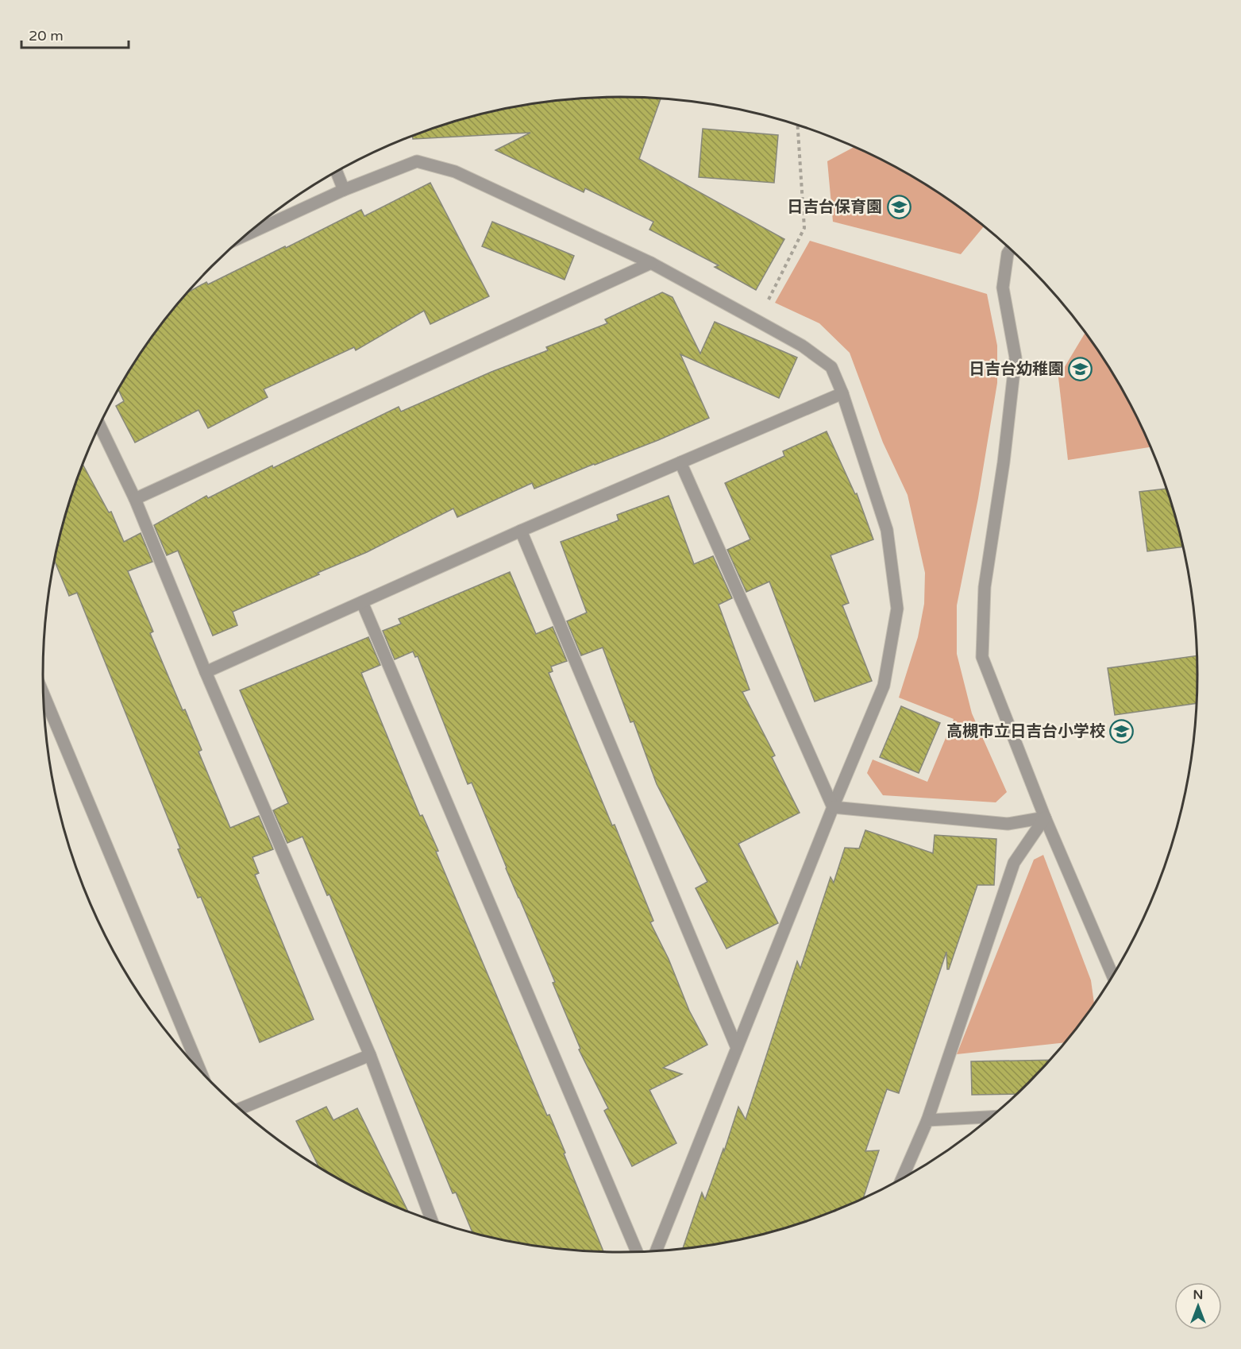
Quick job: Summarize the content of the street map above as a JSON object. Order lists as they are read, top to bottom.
{
  "places": {
    "school or university": ["日吉台保育園", "日吉台幼稚園", "高槻市立日吉台小学校"]
  },
  "scale_bar": "20 m",
  "north": "top"
}
